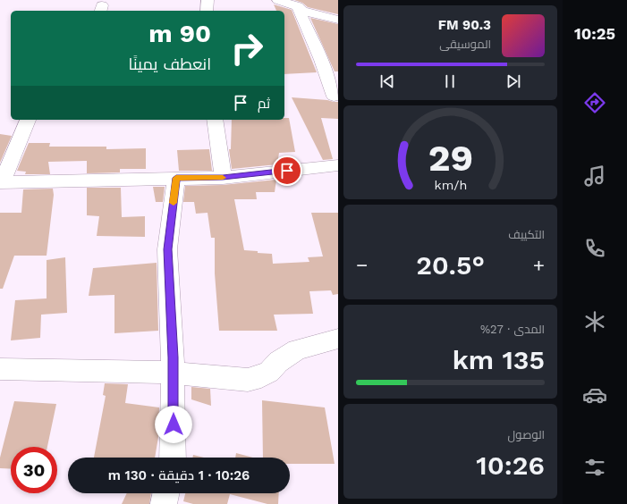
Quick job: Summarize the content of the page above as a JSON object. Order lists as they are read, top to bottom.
{
  "page": {
    "tabs": "10:25",
    "turn": ["90 m", "انعطف يمينًا"],
    "song": ["90.3 FM", "الموسيقى"],
    "then": "ثم",
    "tile": [
      "التكييف",
      ["المدى · 27%", "135 km"],
      ["الوصول", "10:26"]
    ],
    "heat": ["−", "20.5°", "+"],
    "limit": "30",
    "trip": "10:26 · 1 دقيقة · 130 m",
    "gauge": ["29", "km/h"]
  }
}
